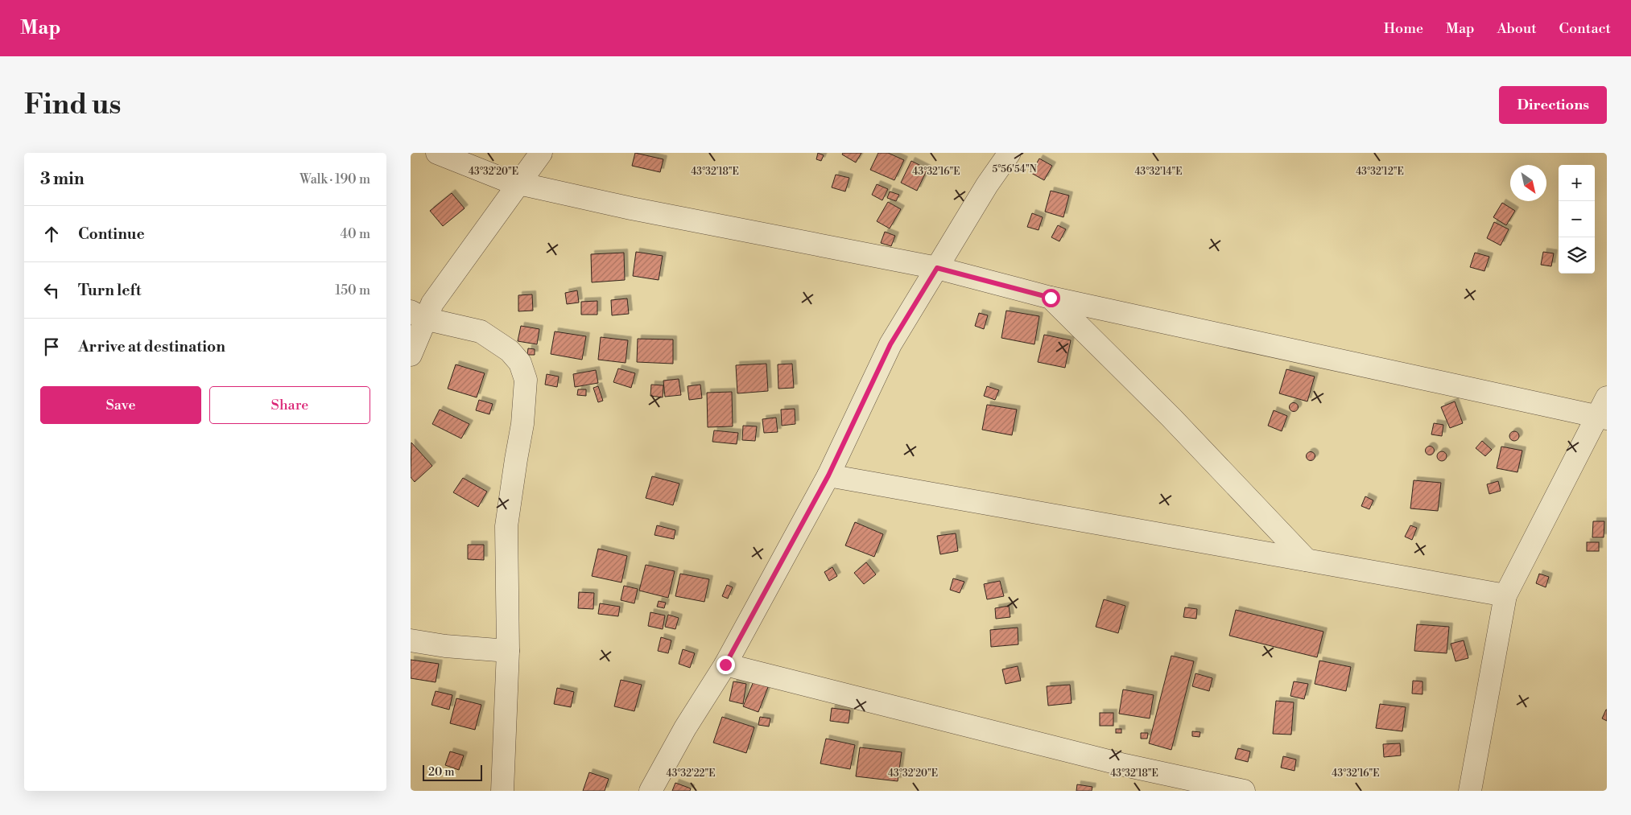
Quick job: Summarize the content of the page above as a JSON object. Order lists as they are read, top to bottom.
{
  "scale_bar": "20 m",
  "north": "bottom right",
  "page": {
    "header": "Map",
    "nav": [
      "Home",
      "Map",
      "About",
      "Contact"
    ],
    "buttons": [
      "Directions",
      ["Save", "Share"]
    ],
    "title": "Find us",
    "heading": ["3 min", "Walk · 190 m"],
    "map_buttons": ["+", "−"],
    "list": [
      ["Continue", "40 m"],
      ["Turn left", "150 m"],
      "Arrive at destination"
    ],
    "scale": "20 m"
  },
  "coordinates": [
    "5°56'54\"N",
    "43°32'20\"E",
    "43°32'18\"E",
    "43°32'16\"E",
    "43°32'14\"E",
    "43°32'12\"E",
    "43°32'22\"E"
  ]
}
